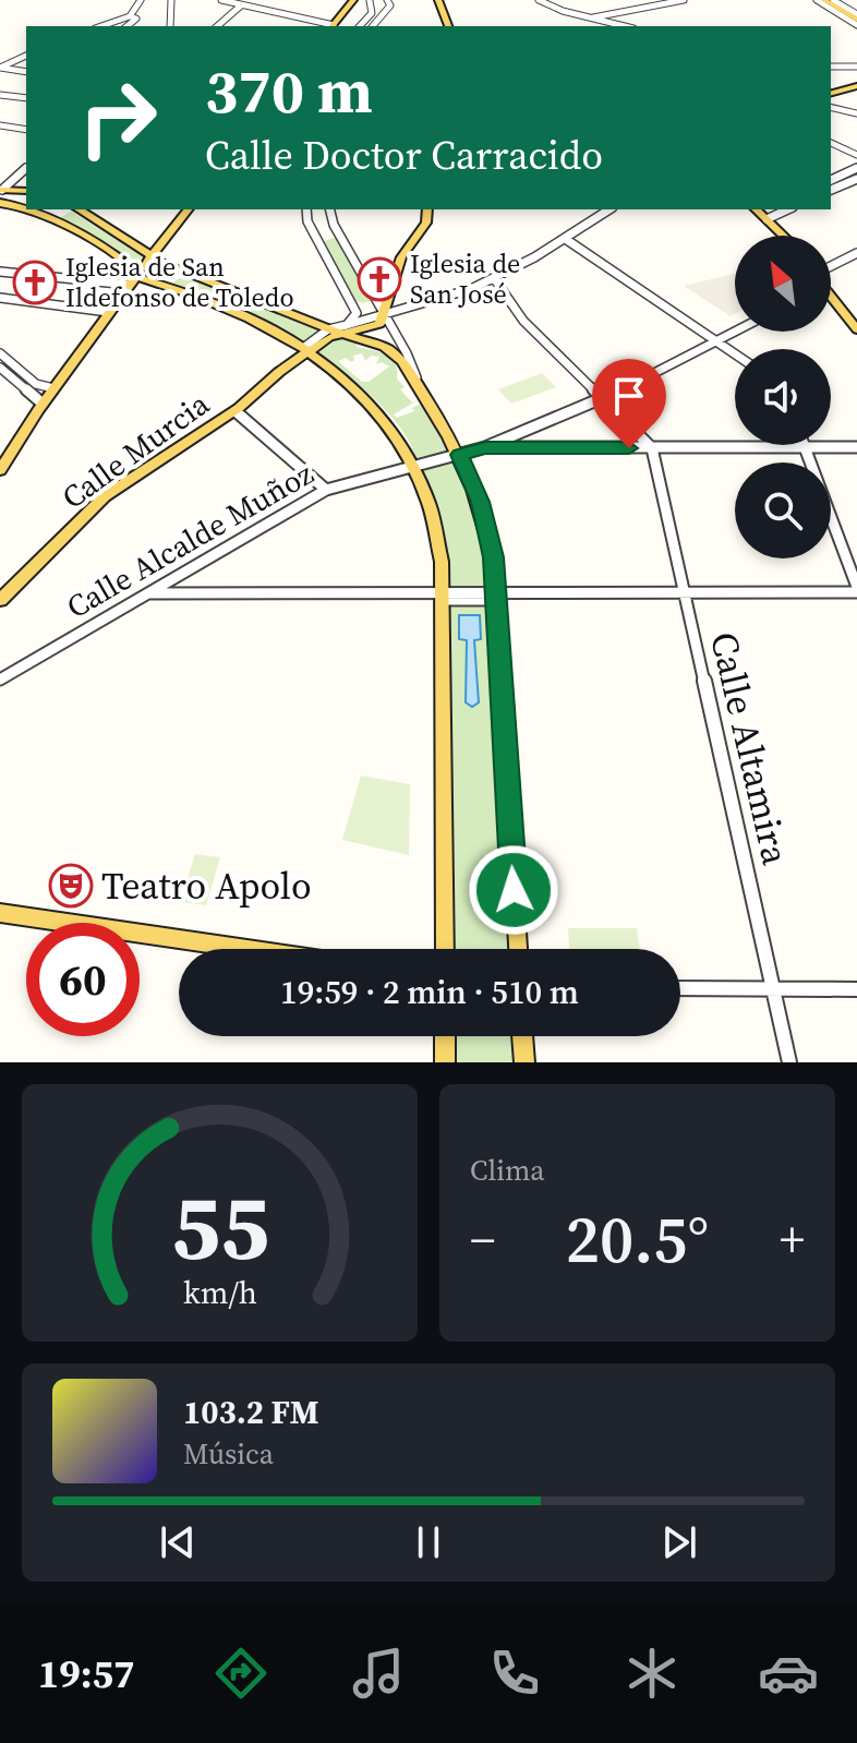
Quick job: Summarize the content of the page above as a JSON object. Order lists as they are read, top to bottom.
{
  "streets": {
    "main road": ["Calle Murcia"],
    "street": ["Calle Alcalde Muñoz", "Calle Altamira"]
  },
  "places": {
    "church": ["Iglesia de San José", "Iglesia de San Ildefonso de Toledo"],
    "theatre": ["Teatro Apolo"]
  },
  "north": "top left",
  "page": {
    "turn": ["370 m", "Calle Doctor Carracido"],
    "limit": "60",
    "trip": "19:59 · 2 min · 510 m",
    "tile": "Clima",
    "heat": ["−", "20.5°", "+"],
    "song": ["103.2 FM", "Música"],
    "tabs": "19:57",
    "gauge": ["55", "km/h"]
  }
}
